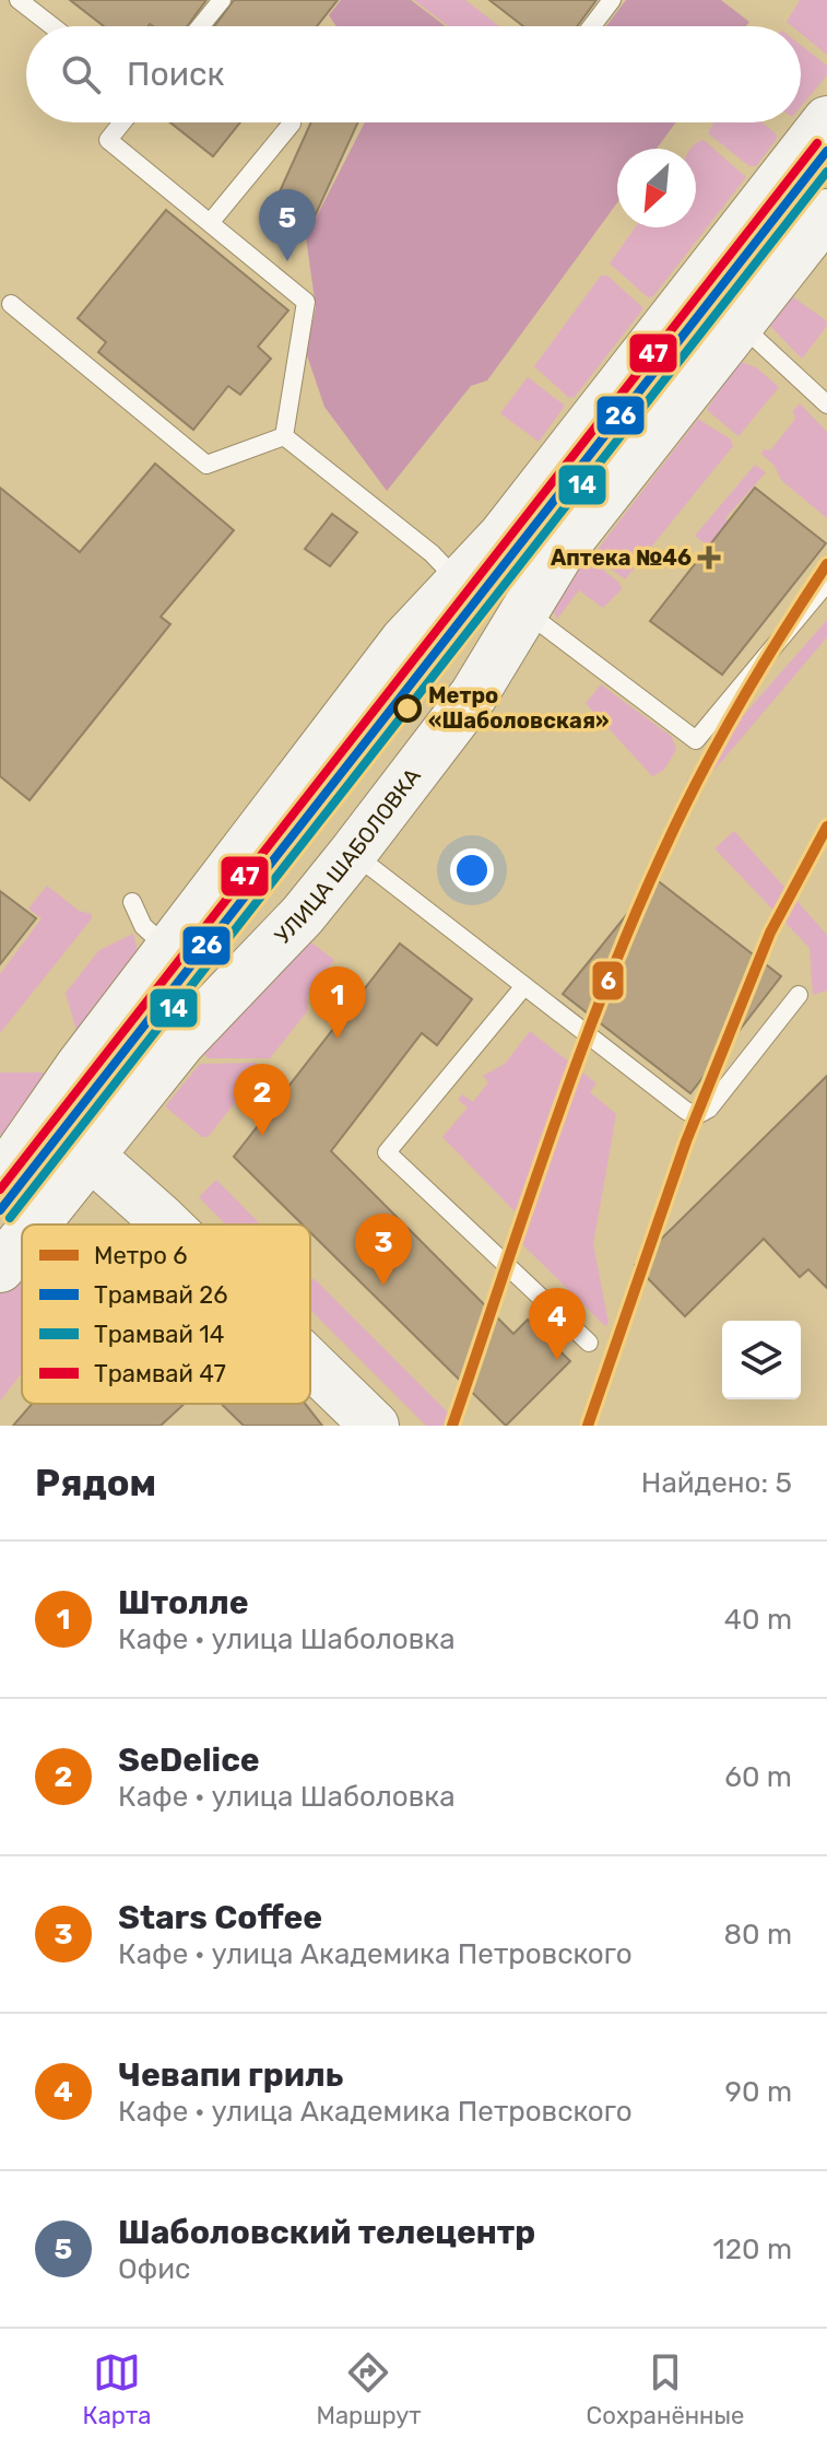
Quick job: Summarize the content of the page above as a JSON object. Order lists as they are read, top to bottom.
{
  "streets": {
    "main road": ["УЛИЦА ШАБОЛОВКА"]
  },
  "places": {
    "health": ["Аптека №46"],
    "other": ["Метро «Шаболовская»"]
  },
  "lines": [
    "tram line 47",
    "tram line 26",
    "tram line 14",
    "metro line 6"
  ],
  "legend": [
    "Метро 6",
    "Трамвай 26",
    "Трамвай 14",
    "Трамвай 47"
  ],
  "north": "bottom left",
  "page": {
    "search": "Поиск",
    "pins": [
      "5",
      "1",
      "2",
      "3",
      "4"
    ],
    "heading": ["Рядом", "Найдено: 5"],
    "list": [
      {
        "mark": "1",
        "name": "Штолле",
        "note": "Кафе · улица Шаболовка",
        "value": "40 m"
      },
      {
        "mark": "2",
        "name": "SeDelice",
        "note": "Кафе · улица Шаболовка",
        "value": "60 m"
      },
      {
        "mark": "3",
        "name": "Stars Coffee",
        "note": "Кафе · улица Академика Петровского",
        "value": "80 m"
      },
      {
        "mark": "4",
        "name": "Чевапи гриль",
        "note": "Кафе · улица Академика Петровского",
        "value": "90 m"
      },
      {
        "mark": "5",
        "name": "Шаболовский телецентр",
        "note": "Офис",
        "value": "120 m"
      }
    ],
    "nav": ["Карта", "Маршрут", "Сохранённые"]
  }
}
